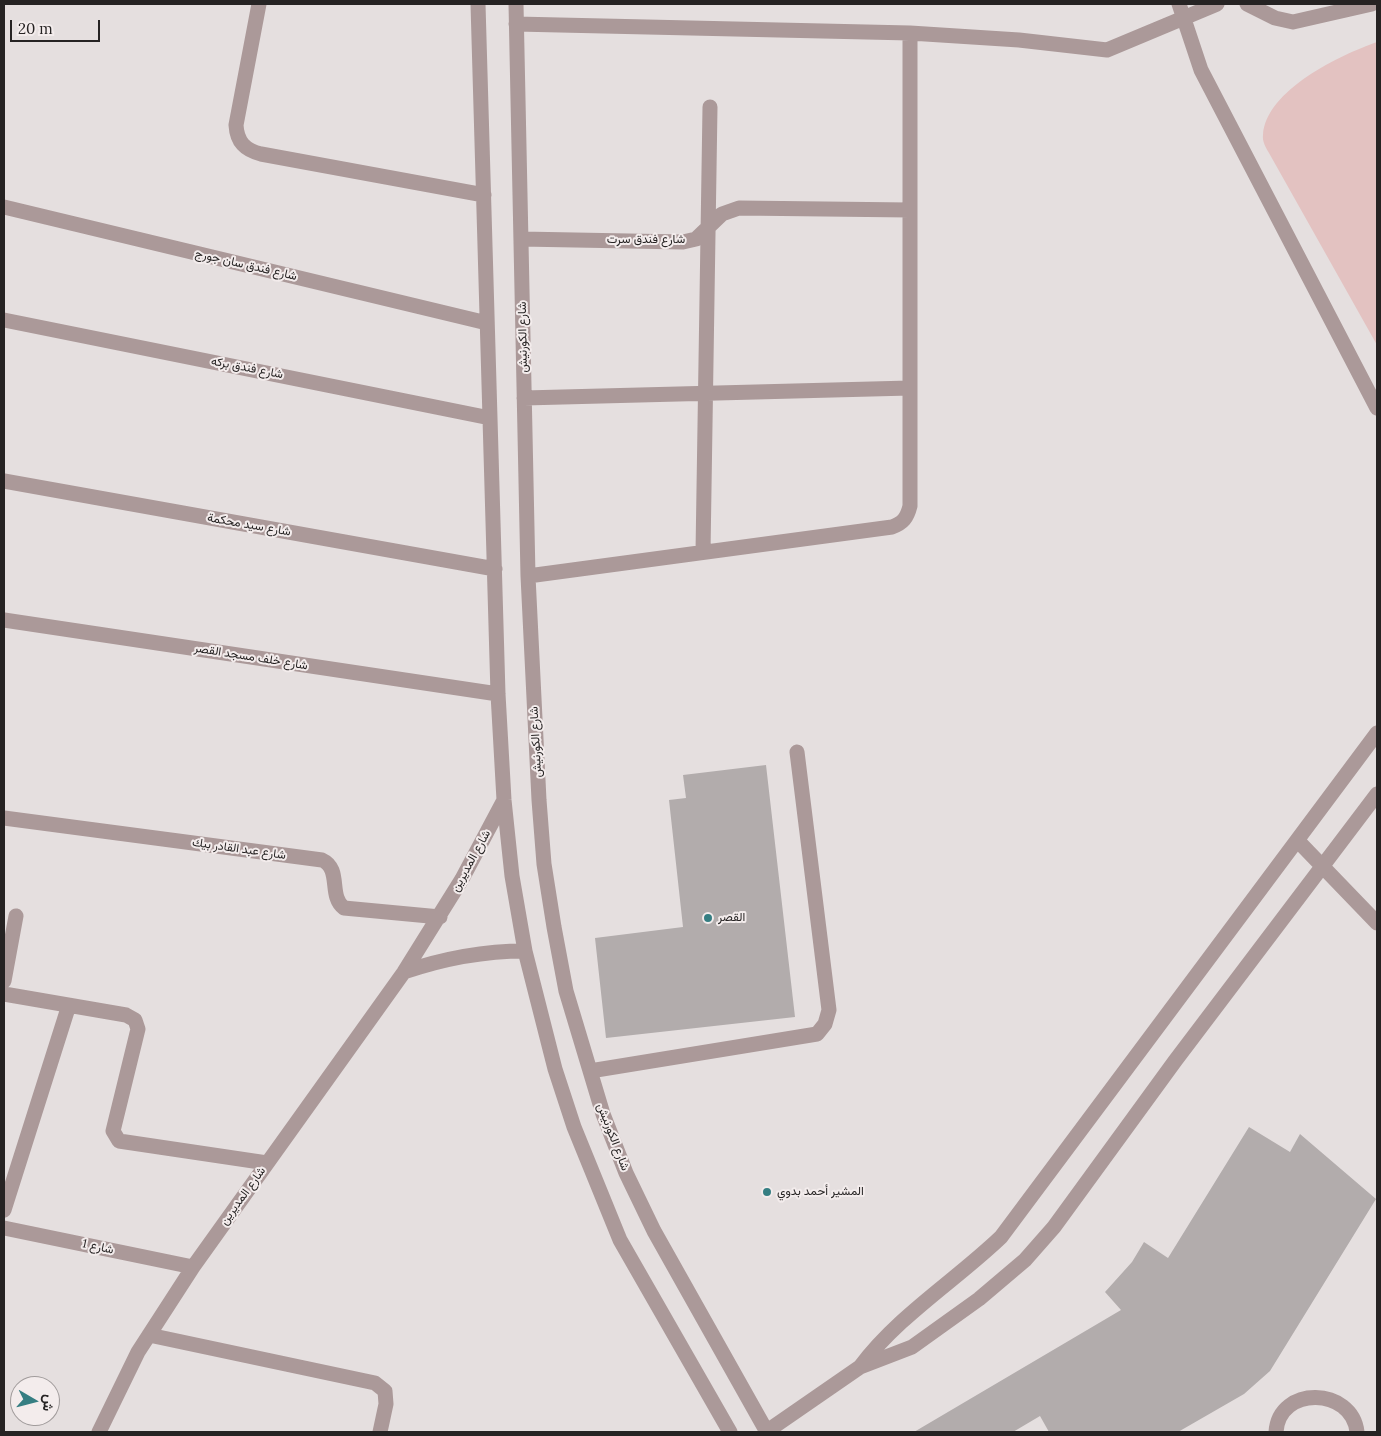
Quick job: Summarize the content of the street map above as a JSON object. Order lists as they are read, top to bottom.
{
  "streets": {
    "street": [
      "شارع فندق سرت",
      "شارع فندق سان جورج",
      "شارع الكورنيش",
      "شارع فندق بركه",
      "شارع سيد محكمة",
      "شارع خلف مسجد القصر",
      "شارع عبد القادر بيك",
      "شارع المديرين",
      "شارع 1"
    ]
  },
  "crossings": [
    ["شارع فندق سرت", "شارع الكورنيش"],
    ["شارع عبد القادر بيك", "شارع المديرين"],
    ["شارع المديرين", "شارع 1"]
  ],
  "places": ["القصر", "المشير أحمد بدوي"],
  "scale_bar": "20 m",
  "north": "right"
}
